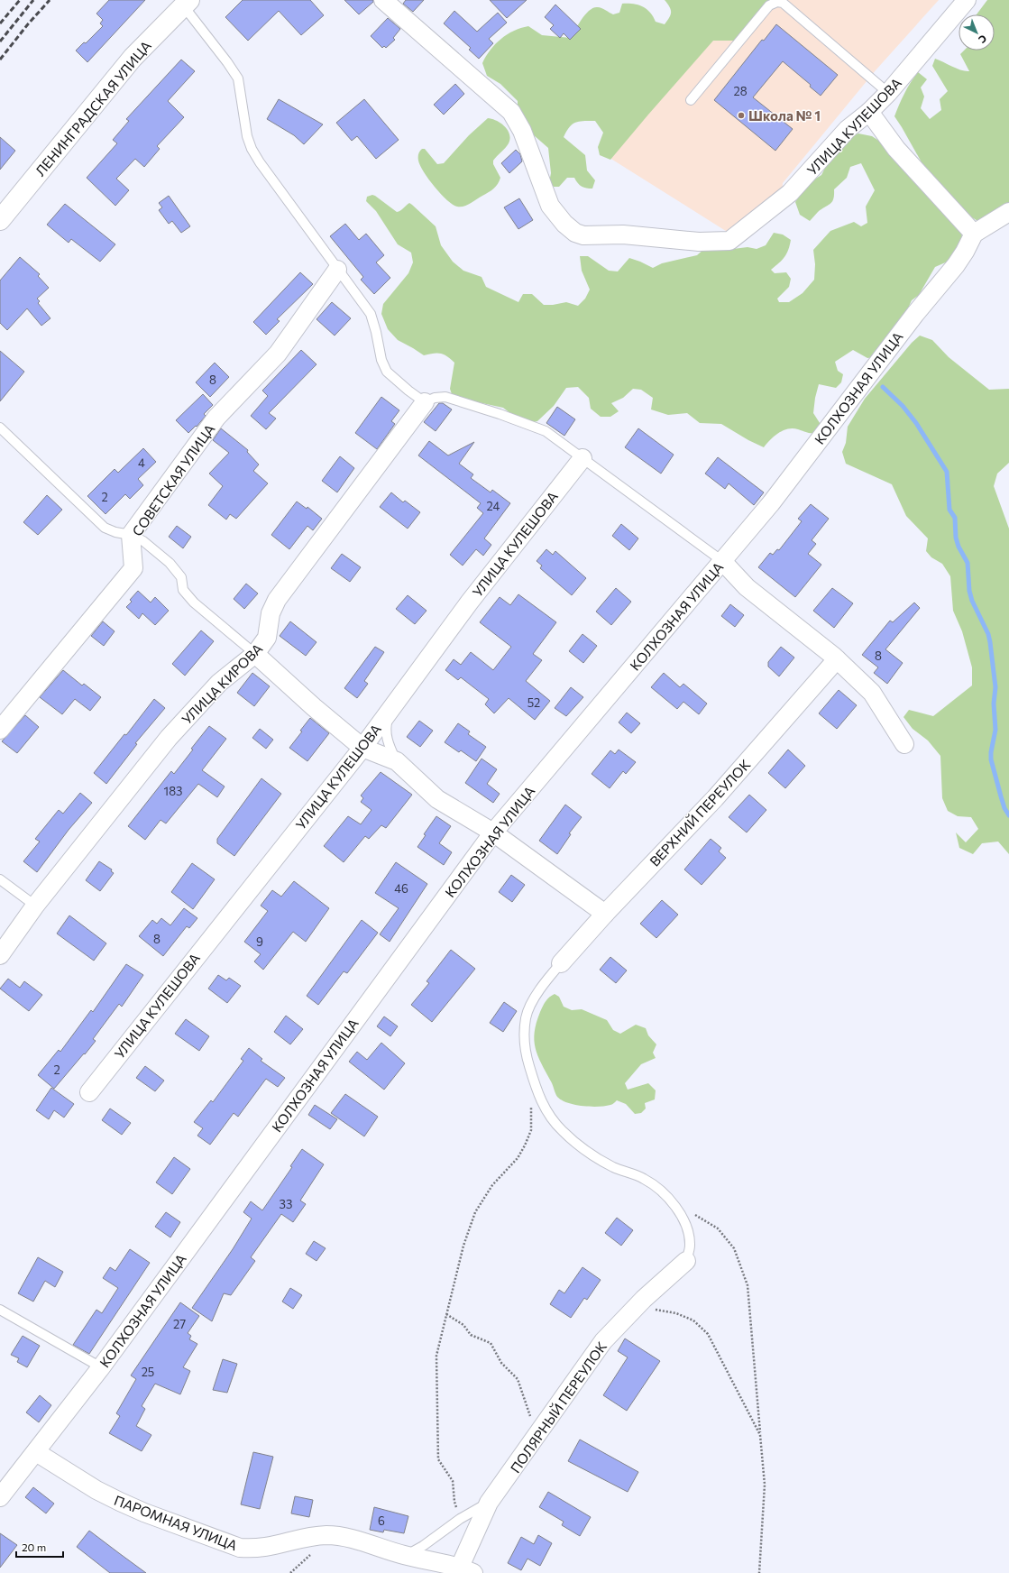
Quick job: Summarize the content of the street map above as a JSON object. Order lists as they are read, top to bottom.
{
  "streets": {
    "main road": ["ЛЕНИНГРАДСКАЯ УЛИЦА"],
    "street": [
      "УЛИЦА КУЛЕШОВА",
      "КОЛХОЗНАЯ УЛИЦА",
      "СОВЕТСКАЯ УЛИЦА",
      "УЛИЦА КИРОВА",
      "ВЕРХНИЙ ПЕРЕУЛОК",
      "ПОЛЯРНЫЙ ПЕРЕУЛОК",
      "ПАРОМНАЯ УЛИЦА"
    ]
  },
  "crossings": [
    ["КОЛХОЗНАЯ УЛИЦА", "ПАРОМНАЯ УЛИЦА"],
    ["ПОЛЯРНЫЙ ПЕРЕУЛОК", "ПАРОМНАЯ УЛИЦА"]
  ],
  "places": ["Школа № 1"],
  "house_numbers": [
    "28",
    "8",
    "4",
    "2",
    "24",
    "8",
    "52",
    "183",
    "46",
    "8",
    "9",
    "2",
    "33",
    "27",
    "25",
    "6"
  ],
  "scale_bar": "20 m",
  "north": "bottom right"
}
